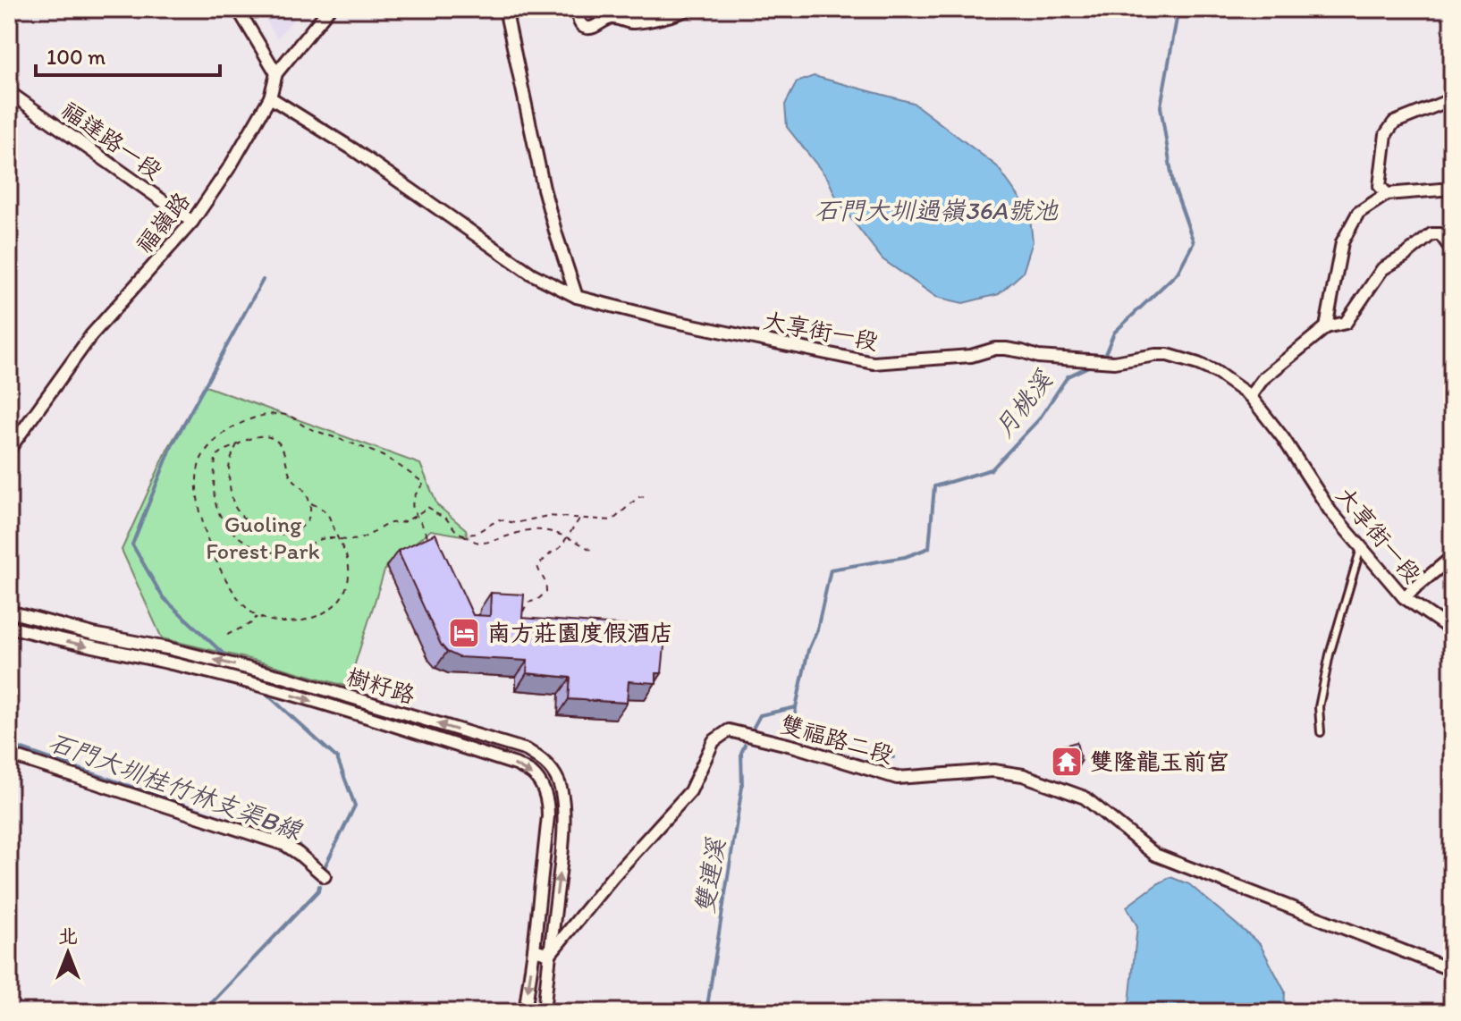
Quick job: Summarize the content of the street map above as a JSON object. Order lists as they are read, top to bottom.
{
  "streets": {
    "street": [
      "福達路一段",
      "福嶺路",
      "大享街一段",
      "樹籽路",
      "雙福路二段"
    ]
  },
  "crossings": [
    ["福達路一段", "福嶺路"],
    ["福嶺路", "大享街一段"],
    ["樹籽路", "雙福路二段"]
  ],
  "water": [
    "石門大圳過嶺36A號池",
    "月桃溪",
    "石門大圳桂竹林支渠B線",
    "雙連溪"
  ],
  "parks": ["Guoling Forest Park"],
  "places": {
    "hotel": ["南方莊園度假酒店"],
    "temple": ["雙隆龍玉前宮"]
  },
  "scale_bar": "100 m",
  "north": "top"
}
